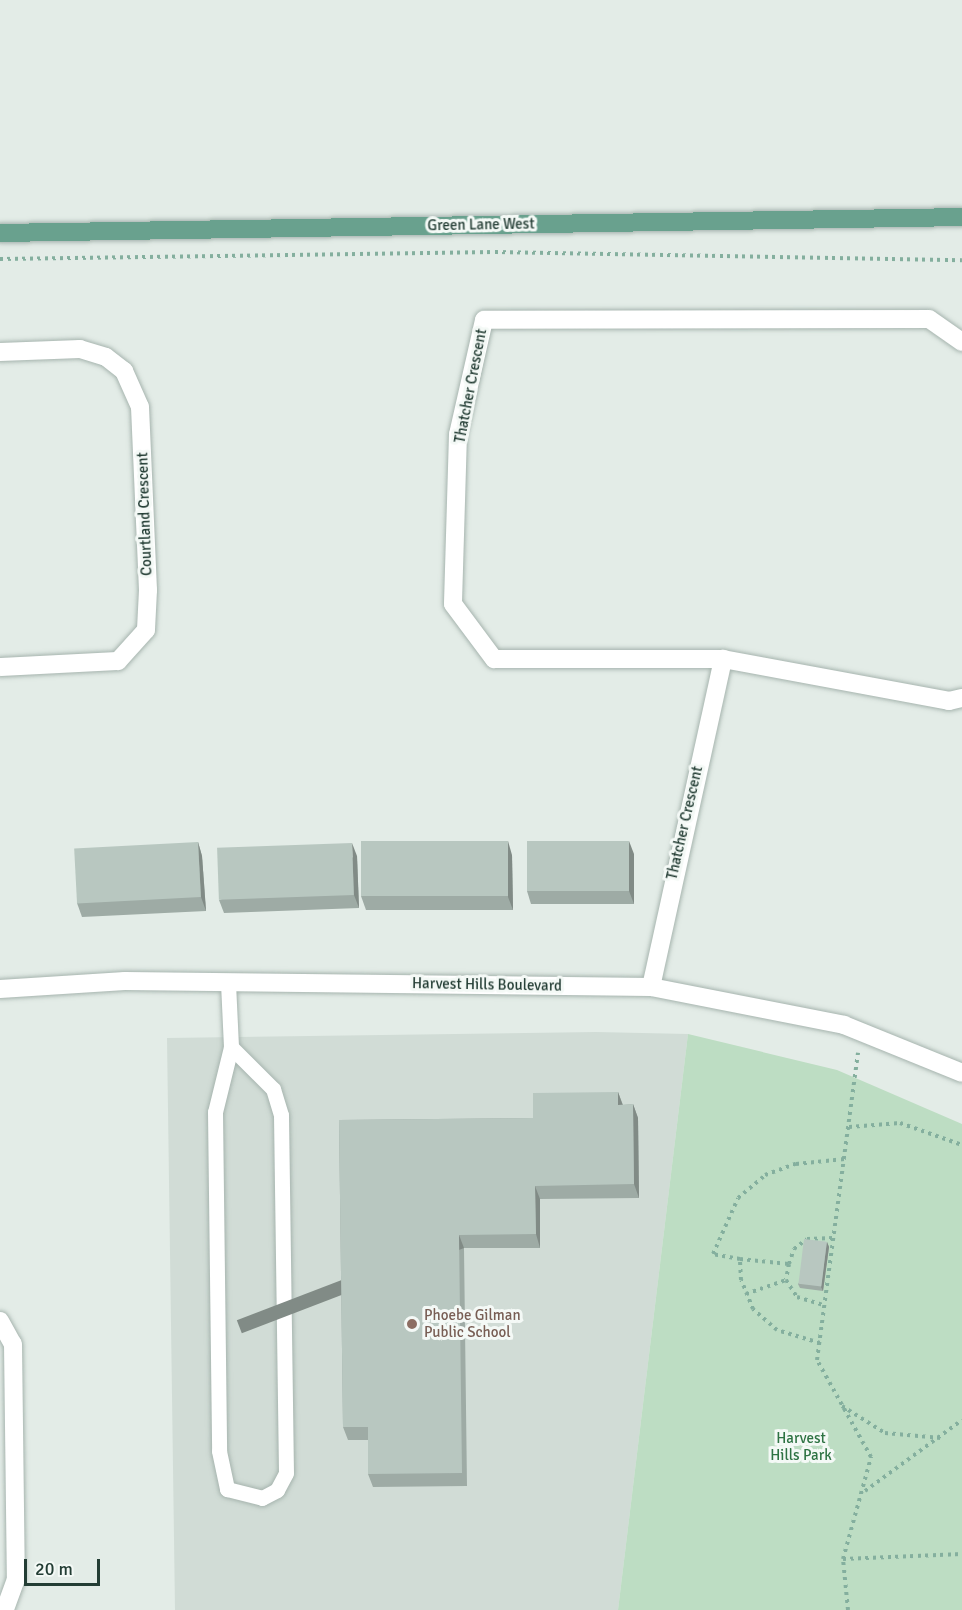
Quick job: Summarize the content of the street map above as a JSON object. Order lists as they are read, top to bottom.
{
  "streets": {
    "main road": ["Green Lane West"],
    "street": ["Thatcher Crescent", "Courtland Crescent", "Harvest Hills Boulevard"]
  },
  "crossings": [
    ["Thatcher Crescent", "Harvest Hills Boulevard"]
  ],
  "parks": ["Harvest Hills Park"],
  "places": ["Phoebe Gilman Public School"],
  "scale_bar": "20 m"
}
